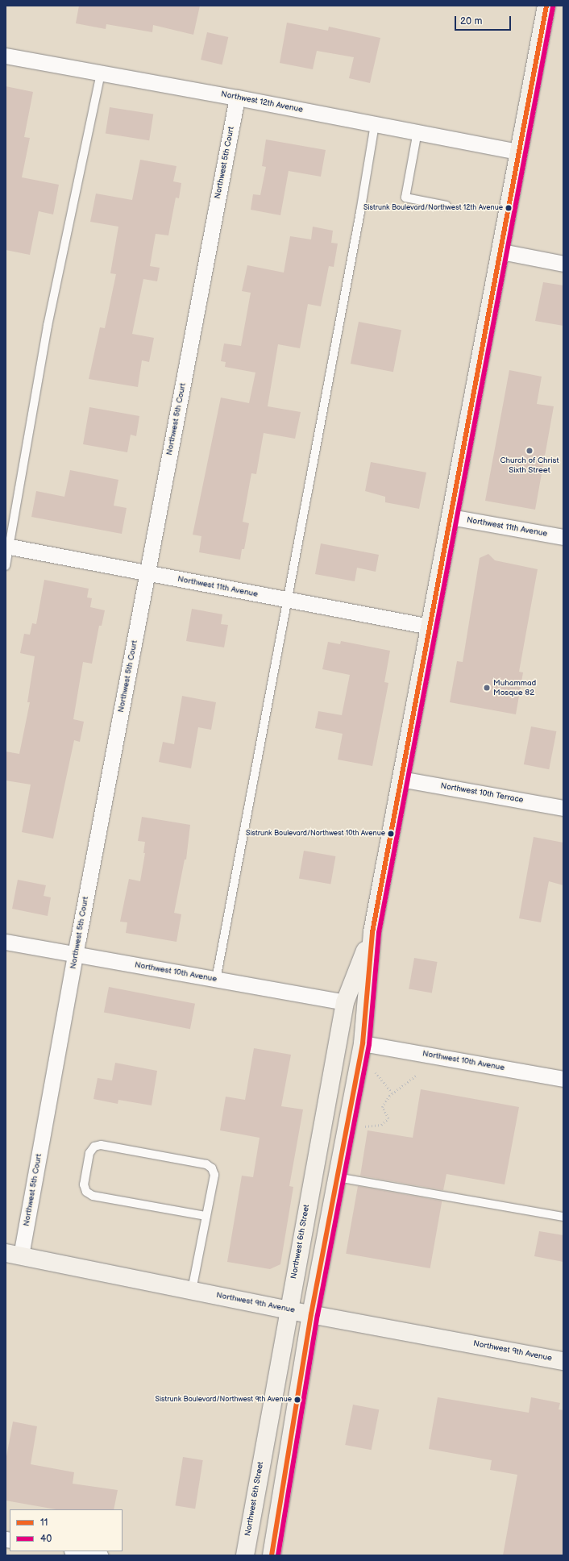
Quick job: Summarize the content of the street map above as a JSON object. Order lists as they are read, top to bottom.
{
  "streets": {
    "street": [
      "Northwest 12th Avenue",
      "Northwest 5th Court",
      "Northwest 11th Avenue",
      "Northwest 10th Terrace",
      "Northwest 10th Avenue",
      "Northwest 6th Street",
      "Northwest 9th Avenue"
    ]
  },
  "crossings": [
    ["Northwest 12th Avenue", "Northwest 5th Court"],
    ["Northwest 12th Avenue", "Northwest 6th Street"],
    ["Northwest 5th Court", "Northwest 11th Avenue"],
    ["Northwest 5th Court", "Northwest 10th Avenue"],
    ["Northwest 5th Court", "Northwest 9th Avenue"],
    ["Northwest 11th Avenue", "Northwest 6th Street"],
    ["Northwest 10th Terrace", "Northwest 6th Street"],
    ["Northwest 10th Avenue", "Northwest 6th Street"],
    ["Northwest 6th Street", "Northwest 9th Avenue"]
  ],
  "places": [
    "Sistrunk Boulevard/Northwest 12th Avenue",
    "Church of Christ Sixth Street",
    "Muhammad Mosque 82",
    "Sistrunk Boulevard/Northwest 10th Avenue",
    "Sistrunk Boulevard/Northwest 9th Avenue"
  ],
  "lines": ["transit line 11", "transit line 40"],
  "legend": ["11", "40"],
  "scale_bar": "20 m"
}
